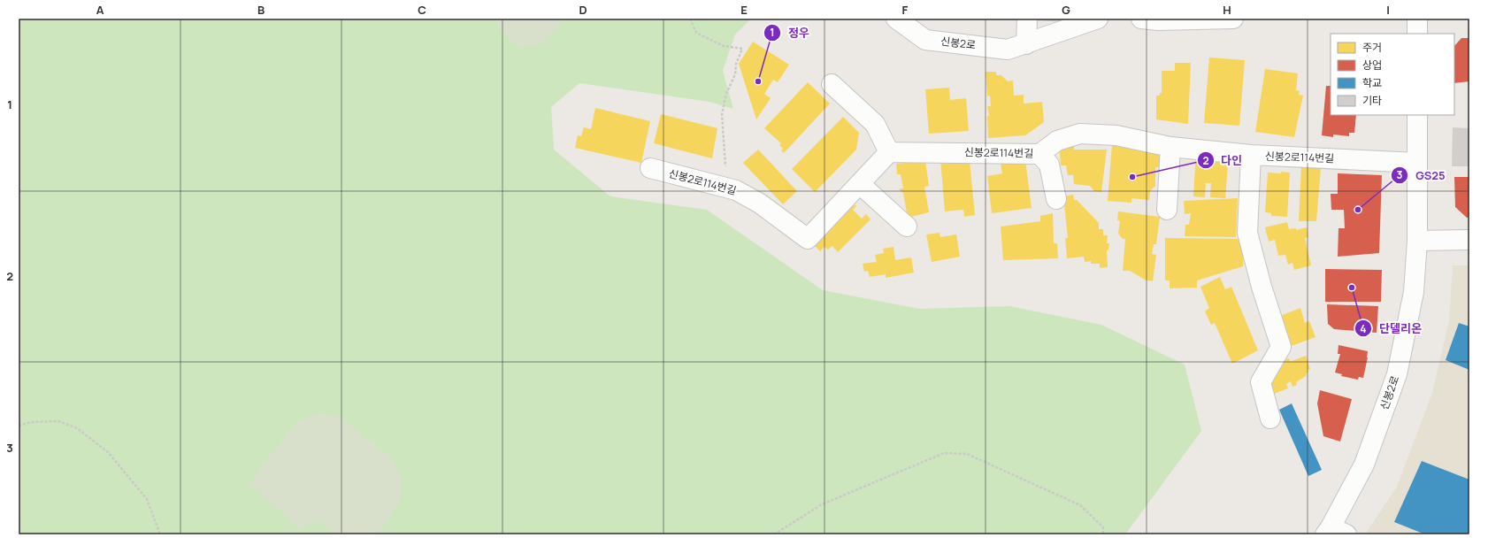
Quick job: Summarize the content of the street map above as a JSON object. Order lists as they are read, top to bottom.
{
  "streets": {
    "street": ["신봉2로", "신봉2로114번길"]
  },
  "crossings": [
    ["신봉2로", "신봉2로114번길"]
  ],
  "places": [
    "정우",
    "다인",
    "GS25",
    "단델리온"
  ],
  "legend": [
    "주거",
    "상업",
    "학교",
    "기타"
  ],
  "grid": {
    "columns": [
      "A",
      "B",
      "C",
      "D",
      "E",
      "F",
      "G",
      "H",
      "I"
    ],
    "rows": ["1", "2", "3"]
  }
}
